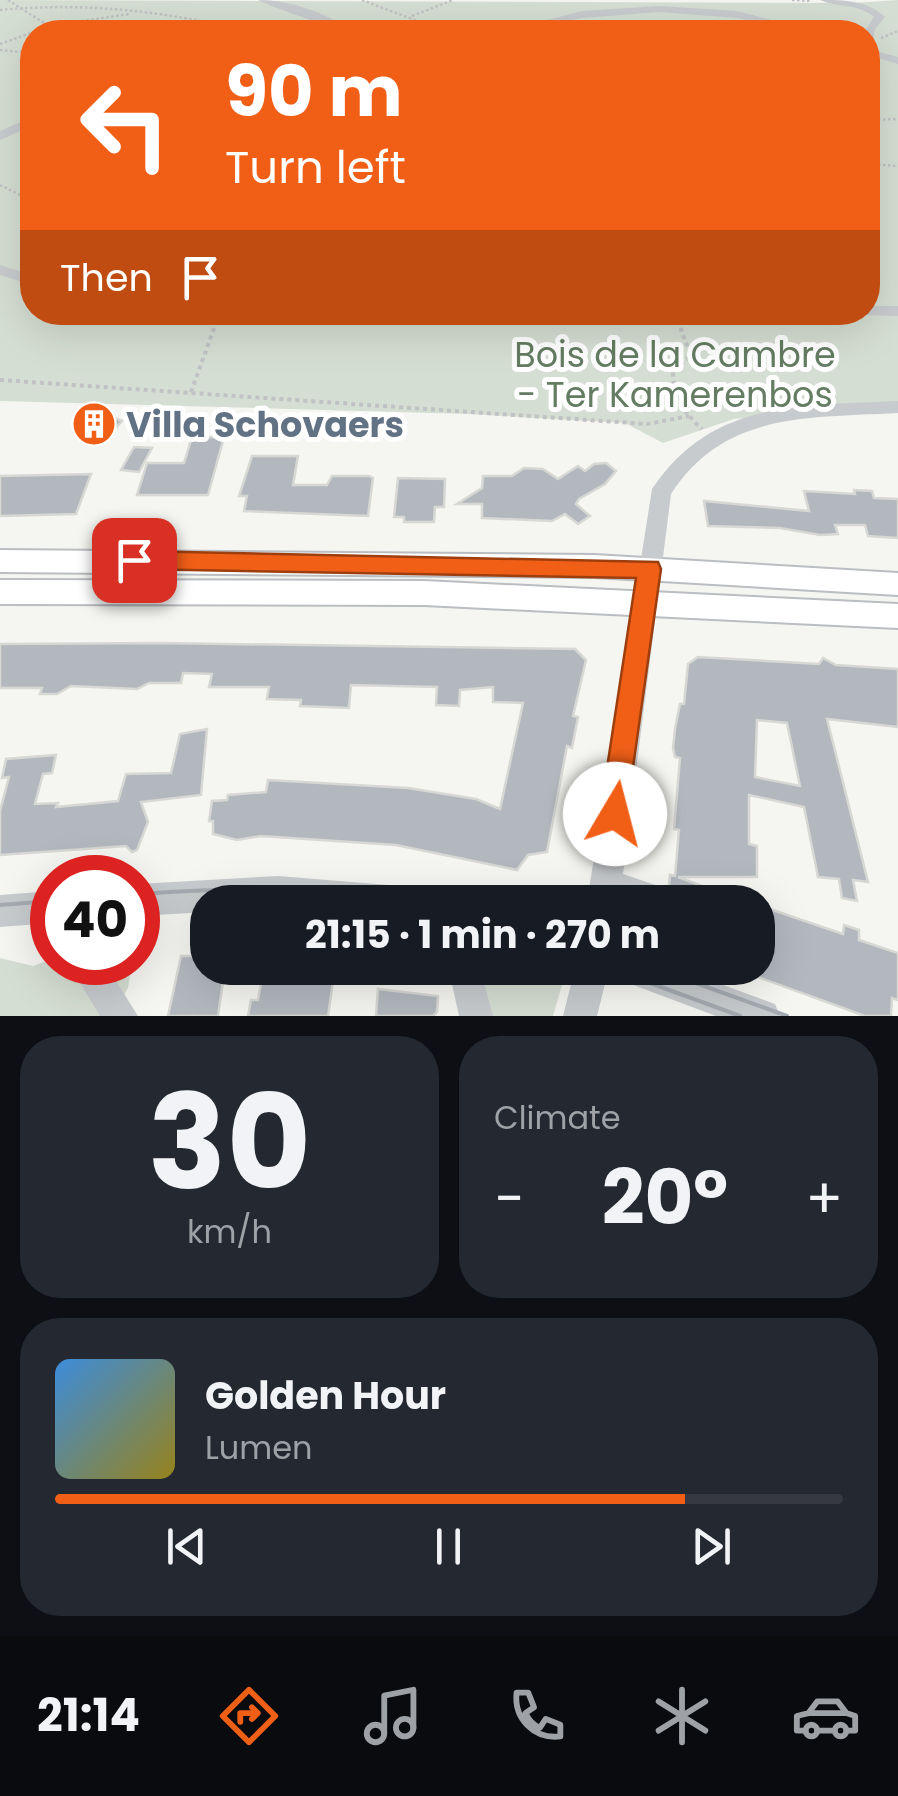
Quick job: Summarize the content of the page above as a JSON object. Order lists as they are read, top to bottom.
{
  "parks": ["Bois de la Cambre - Ter Kamerenbos"],
  "places": {
    "building": ["Villa Schovaers"]
  },
  "page": {
    "turn": ["90 m", "Turn left"],
    "then": "Then",
    "limit": "40",
    "trip": "21:15 · 1 min · 270 m",
    "tile": [
      ["30", "km/h"],
      "Climate"
    ],
    "heat": ["−", "20°", "+"],
    "song": ["Golden Hour", "Lumen"],
    "tabs": "21:14"
  }
}
